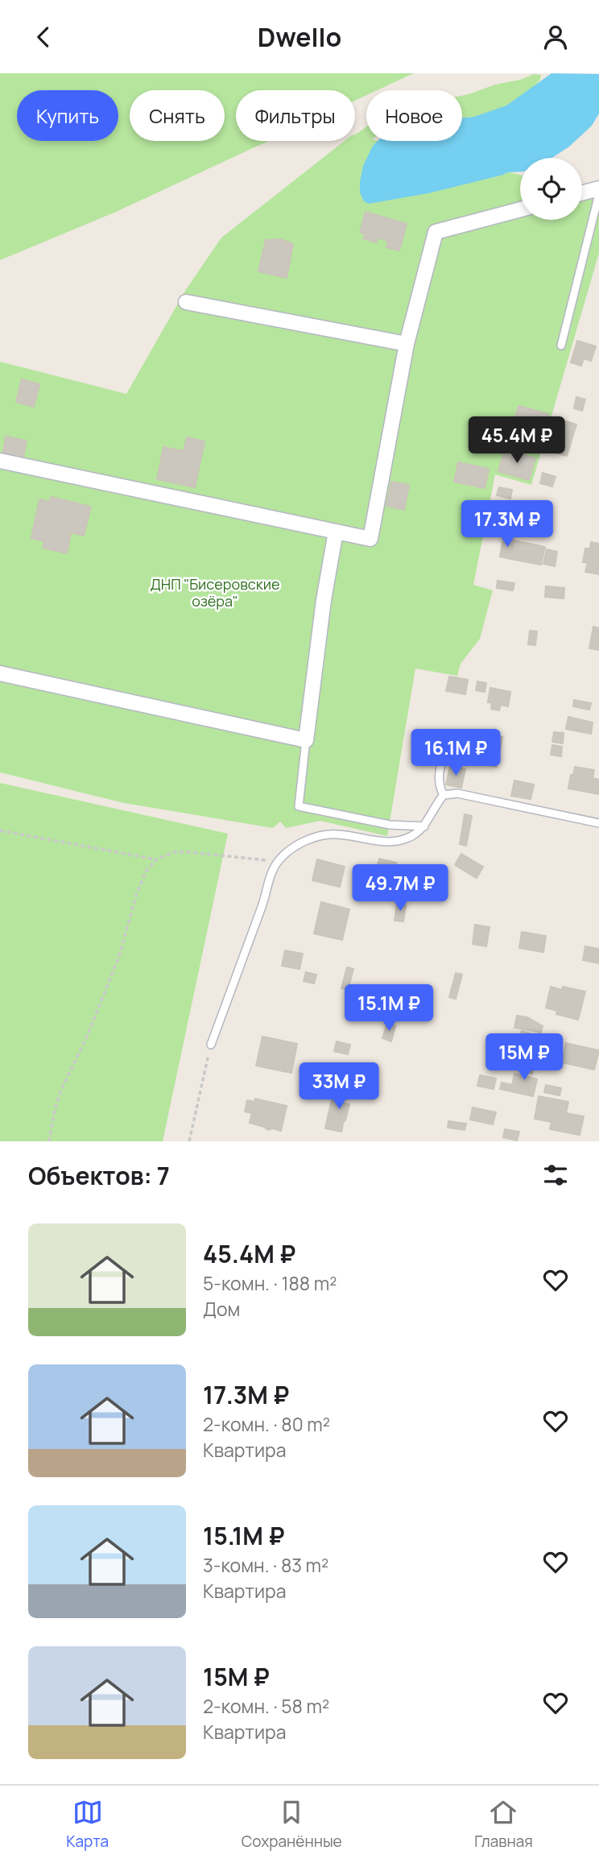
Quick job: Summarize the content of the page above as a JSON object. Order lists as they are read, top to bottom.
{
  "parks": ["ДНП \"Бисеровские озёра\""],
  "page": {
    "header": "Dwello",
    "chip": [
      "Купить",
      "Снять",
      "Фильтры",
      "Новое"
    ],
    "price": [
      "45.4M ₽",
      "17.3M ₽",
      "16.1M ₽",
      "49.7M ₽",
      "15.1M ₽",
      "15M ₽",
      "33M ₽"
    ],
    "heading": "Объектов: 7",
    "list": [
      {
        "name": "45.4M ₽",
        "note": "5-комн. · 188 m² · Дом"
      },
      {
        "name": "17.3M ₽",
        "note": "2-комн. · 80 m² · Квартира"
      },
      {
        "name": "15.1M ₽",
        "note": "3-комн. · 83 m² · Квартира"
      },
      {
        "name": "15M ₽",
        "note": "2-комн. · 58 m² · Квартира"
      }
    ],
    "tabs": ["Карта", "Сохранённые", "Главная"]
  }
}
